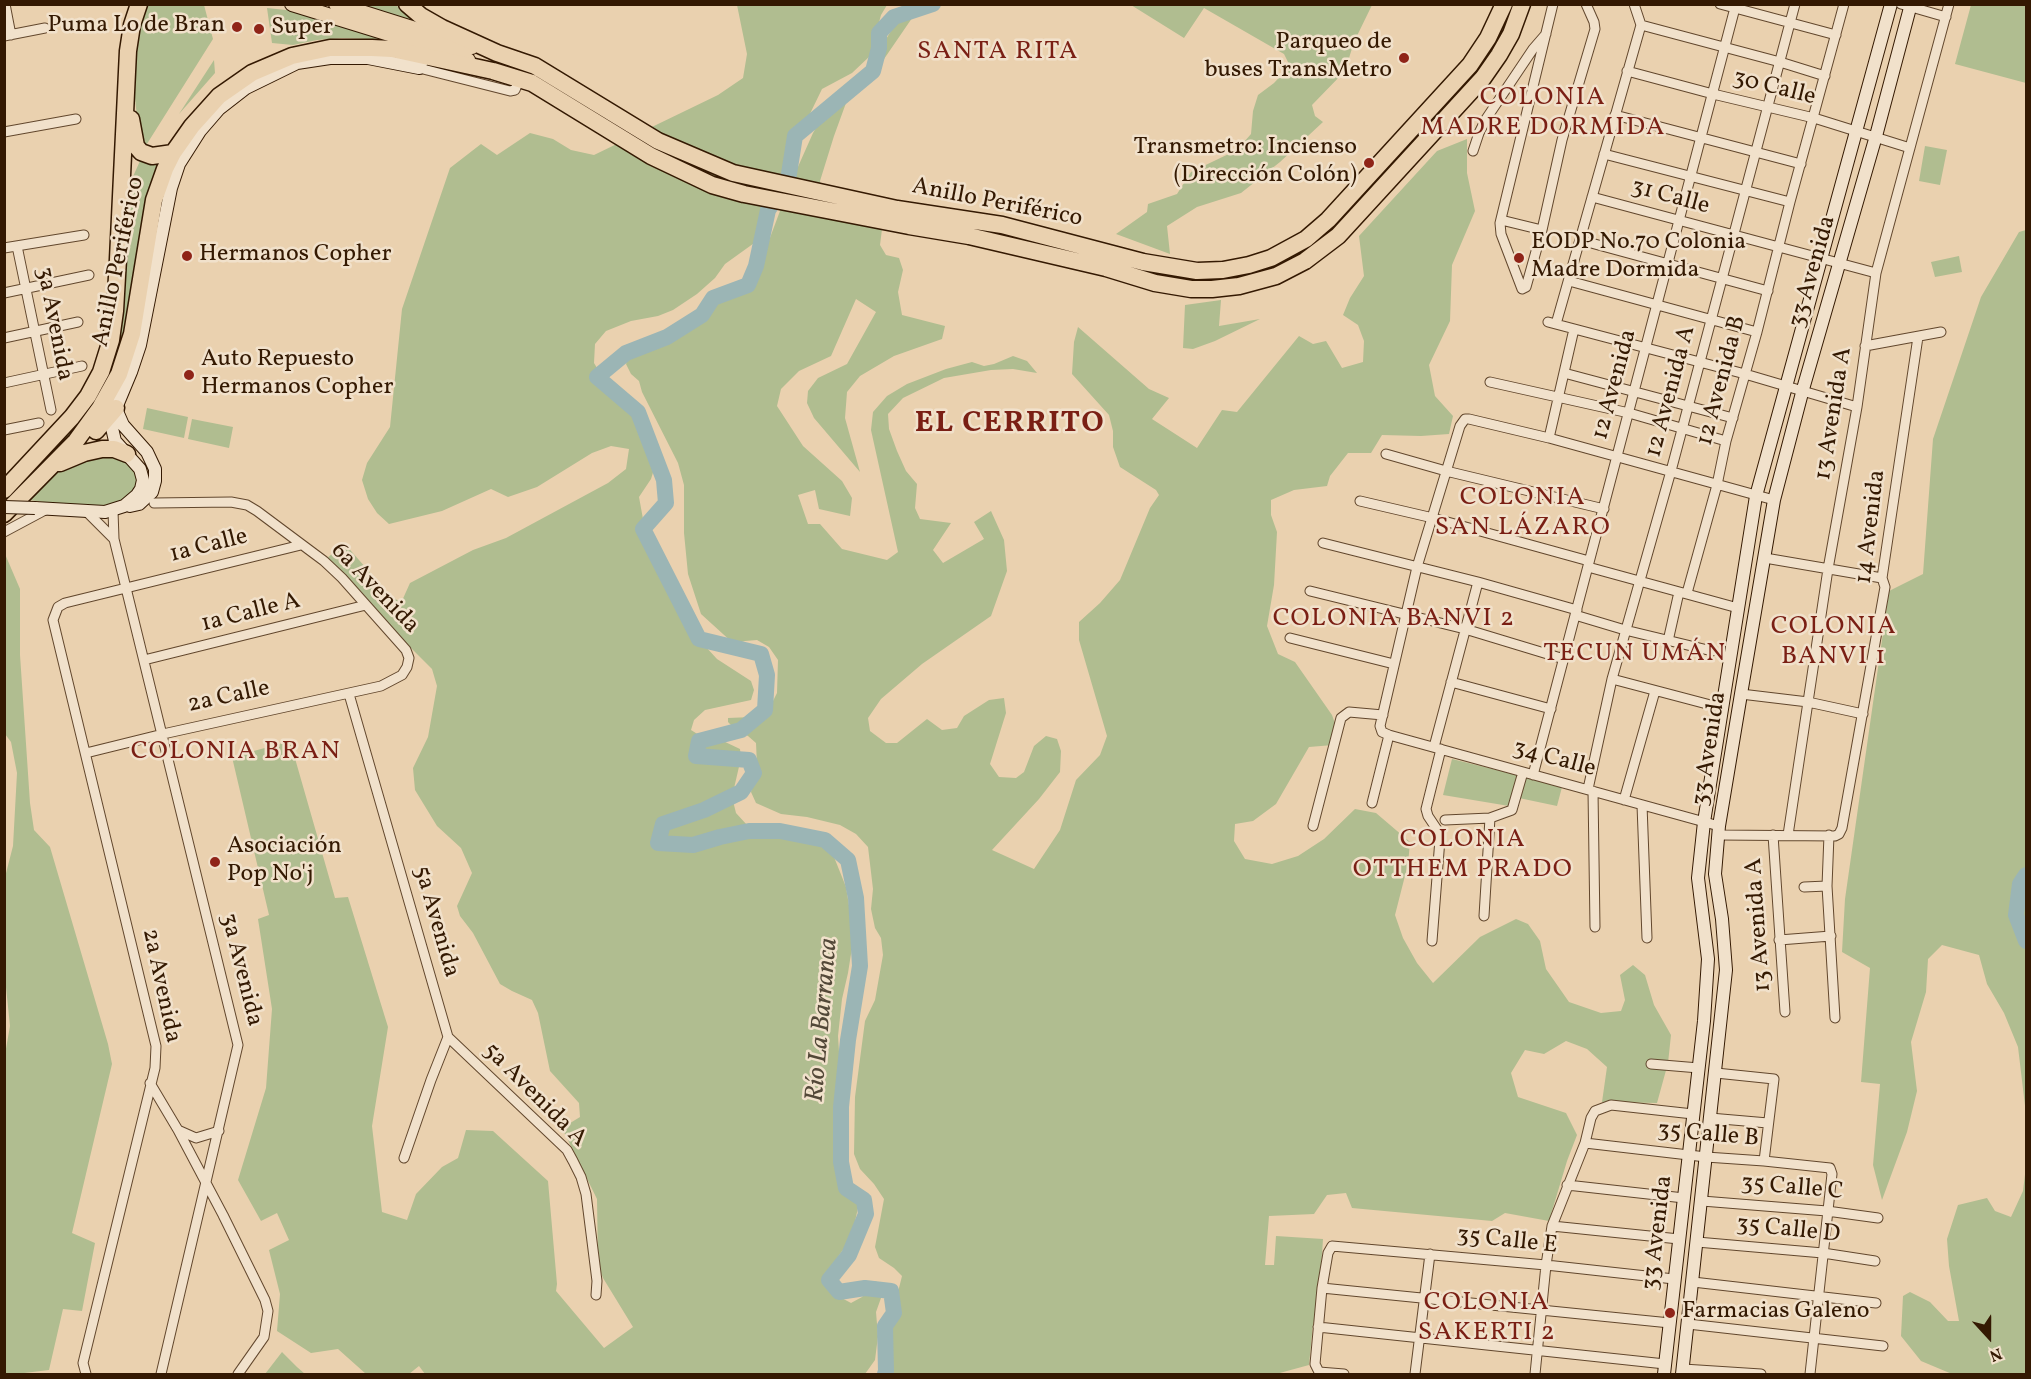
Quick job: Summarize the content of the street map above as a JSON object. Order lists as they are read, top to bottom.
{
  "streets": {
    "highway": ["Anillo Periférico"],
    "street": [
      "30 Calle",
      "31 Calle",
      "33 Avenida",
      "3a Avenida",
      "12 Avenida B",
      "12 Avenida",
      "12 Avenida A",
      "13 Avenida A",
      "14 Avenida",
      "1a Calle",
      "6a Avenida",
      "1a Calle A",
      "2a Calle",
      "34 Calle",
      "5a Avenida",
      "2a Avenida",
      "5a Avenida A",
      "35 Calle B",
      "35 Calle C",
      "35 Calle D",
      "35 Calle E"
    ]
  },
  "crossings": [
    ["30 Calle", "33 Avenida"],
    ["30 Calle", "12 Avenida B"],
    ["30 Calle", "12 Avenida"],
    ["30 Calle", "12 Avenida A"],
    ["30 Calle", "13 Avenida A"],
    ["31 Calle", "33 Avenida"],
    ["31 Calle", "12 Avenida B"],
    ["31 Calle", "12 Avenida"],
    ["31 Calle", "12 Avenida A"],
    ["31 Calle", "13 Avenida A"],
    ["33 Avenida", "34 Calle"],
    ["33 Avenida", "35 Calle B"],
    ["33 Avenida", "35 Calle C"],
    ["33 Avenida", "35 Calle D"],
    ["33 Avenida", "35 Calle E"],
    ["3a Avenida", "1a Calle"],
    ["3a Avenida", "1a Calle A"],
    ["3a Avenida", "2a Calle"],
    ["12 Avenida", "34 Calle"],
    ["12 Avenida A", "34 Calle"],
    ["13 Avenida A", "34 Calle"],
    ["14 Avenida", "34 Calle"],
    ["1a Calle", "6a Avenida"],
    ["1a Calle", "2a Avenida"],
    ["6a Avenida", "1a Calle A"],
    ["6a Avenida", "2a Calle"],
    ["2a Calle", "5a Avenida"],
    ["2a Calle", "2a Avenida"],
    ["5a Avenida", "5a Avenida A"],
    ["35 Calle B", "35 Calle C"]
  ],
  "districts": [
    "SANTA RITA",
    "COLONIA MADRE DORMIDA",
    "EL CERRITO",
    "COLONIA SAN LÁZARO",
    "COLONIA BANVI 2",
    "COLONIA BANVI 1",
    "TECUN UMÁN",
    "COLONIA BRAN",
    "COLONIA OTTHEM PRADO",
    "COLONIA SAKERTI 2"
  ],
  "water": ["Río La Barranca"],
  "places": [
    "Puma Lo de Bran",
    "Super",
    "Parqueo de buses TransMetro",
    "Transmetro: Incienso (Dirección Colón)",
    "Hermanos Copher",
    "EODP No.70 Colonia Madre Dormida",
    "Auto Repuesto Hermanos Copher",
    "Asociación Pop No'j",
    "Farmacias Galeno"
  ],
  "north": "bottom"
}
